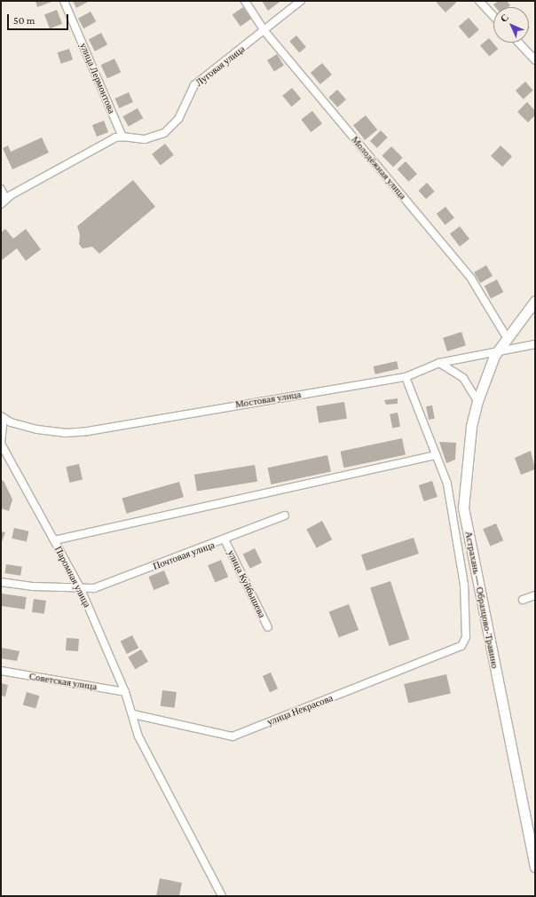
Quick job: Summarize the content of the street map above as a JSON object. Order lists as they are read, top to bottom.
{
  "streets": {
    "street": [
      "Луговая улица",
      "улица Лермонтова",
      "Молодёжная улица",
      "Мостовая улица",
      "Почтовая улица",
      "Паромная улица",
      "улица Куйбышева",
      "Астрахань — Образцово-Травино",
      "Советская улица",
      "улица Некрасова"
    ]
  },
  "crossings": [
    ["Луговая улица", "улица Лермонтова"],
    ["Луговая улица", "Молодёжная улица"],
    ["Молодёжная улица", "Астрахань — Образцово-Травино"],
    ["Мостовая улица", "Астрахань — Образцово-Травино"],
    ["Почтовая улица", "Паромная улица"],
    ["Почтовая улица", "улица Куйбышева"],
    ["Паромная улица", "Советская улица"],
    ["Паромная улица", "улица Некрасова"]
  ],
  "scale_bar": "50 m",
  "north": "top left"
}
